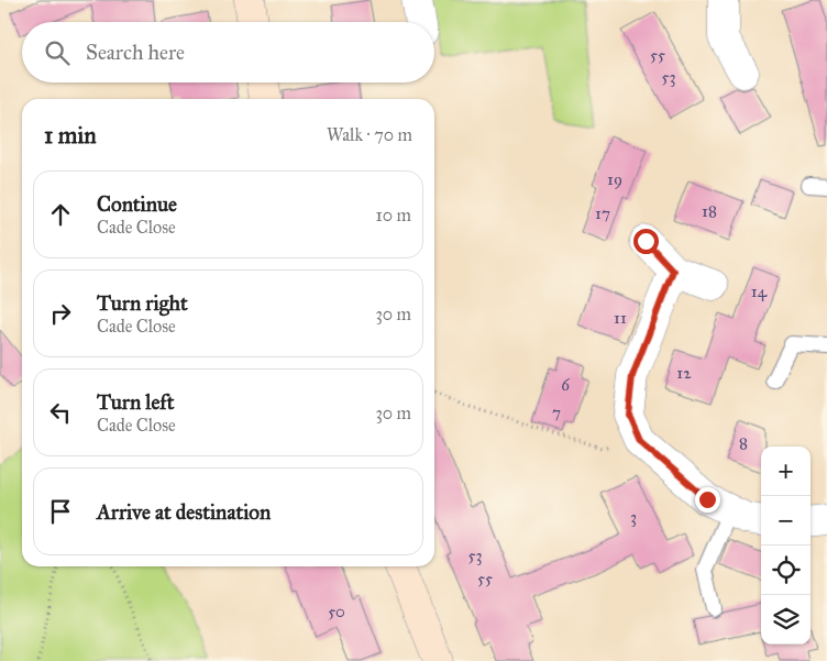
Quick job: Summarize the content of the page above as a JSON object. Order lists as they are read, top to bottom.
{
  "house_numbers": [
    "55",
    "53",
    "19",
    "18",
    "17",
    "14",
    "11",
    "12",
    "6",
    "7",
    "8",
    "3",
    "53",
    "55",
    "50"
  ],
  "page": {
    "search": "Search here",
    "heading": ["1 min", "Walk · 70 m"],
    "list": [
      ["Continue", "Cade Close", "10 m"],
      ["Turn right", "Cade Close", "30 m"],
      ["Turn left", "Cade Close", "30 m"],
      "Arrive at destination"
    ],
    "map_buttons": ["+", "−"]
  }
}
